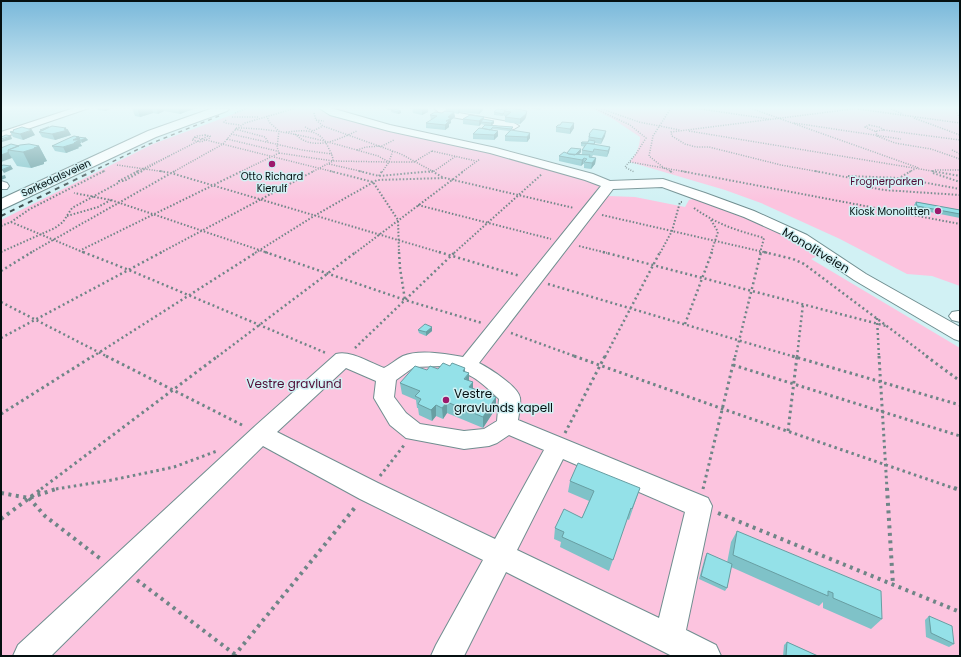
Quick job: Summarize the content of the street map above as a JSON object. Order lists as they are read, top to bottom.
{
  "streets": {
    "main road": ["Sørkedalsveien"],
    "street": ["Monolitveien"]
  },
  "parks": ["Frognerparken", "Vestre gravlund"],
  "places": ["Otto Richard Kierulf", "Kiosk Monolitten", "Vestre gravlunds kapell"]
}
